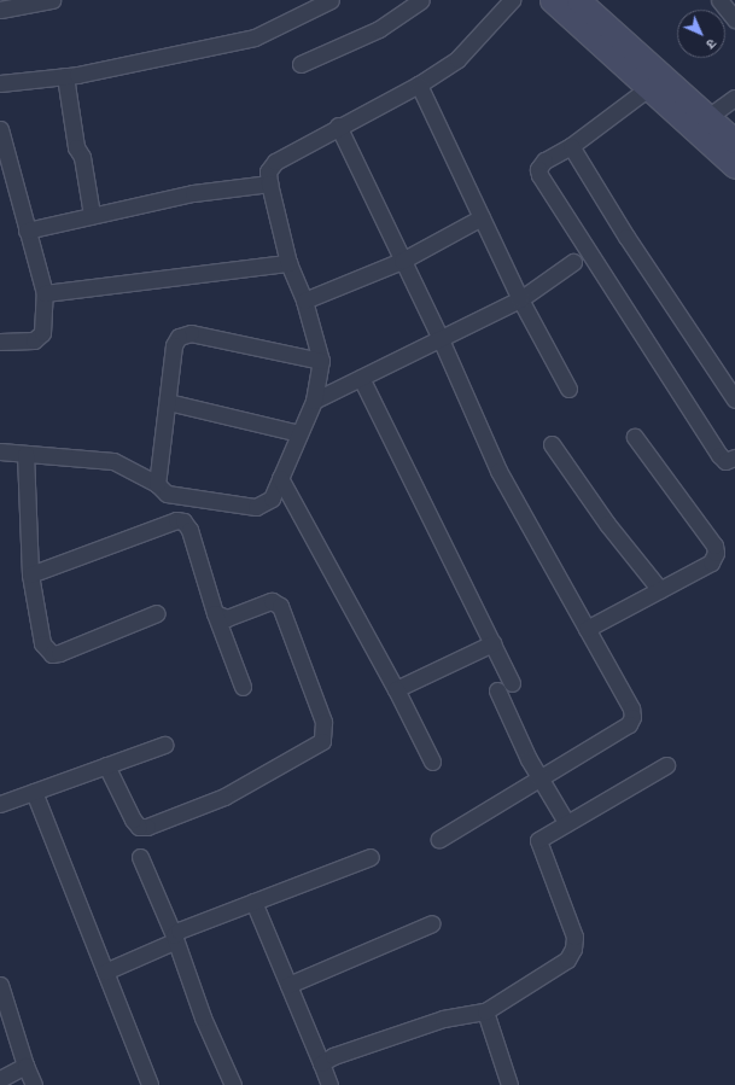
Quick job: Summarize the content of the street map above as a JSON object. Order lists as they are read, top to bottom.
{
  "north": "bottom right"
}
